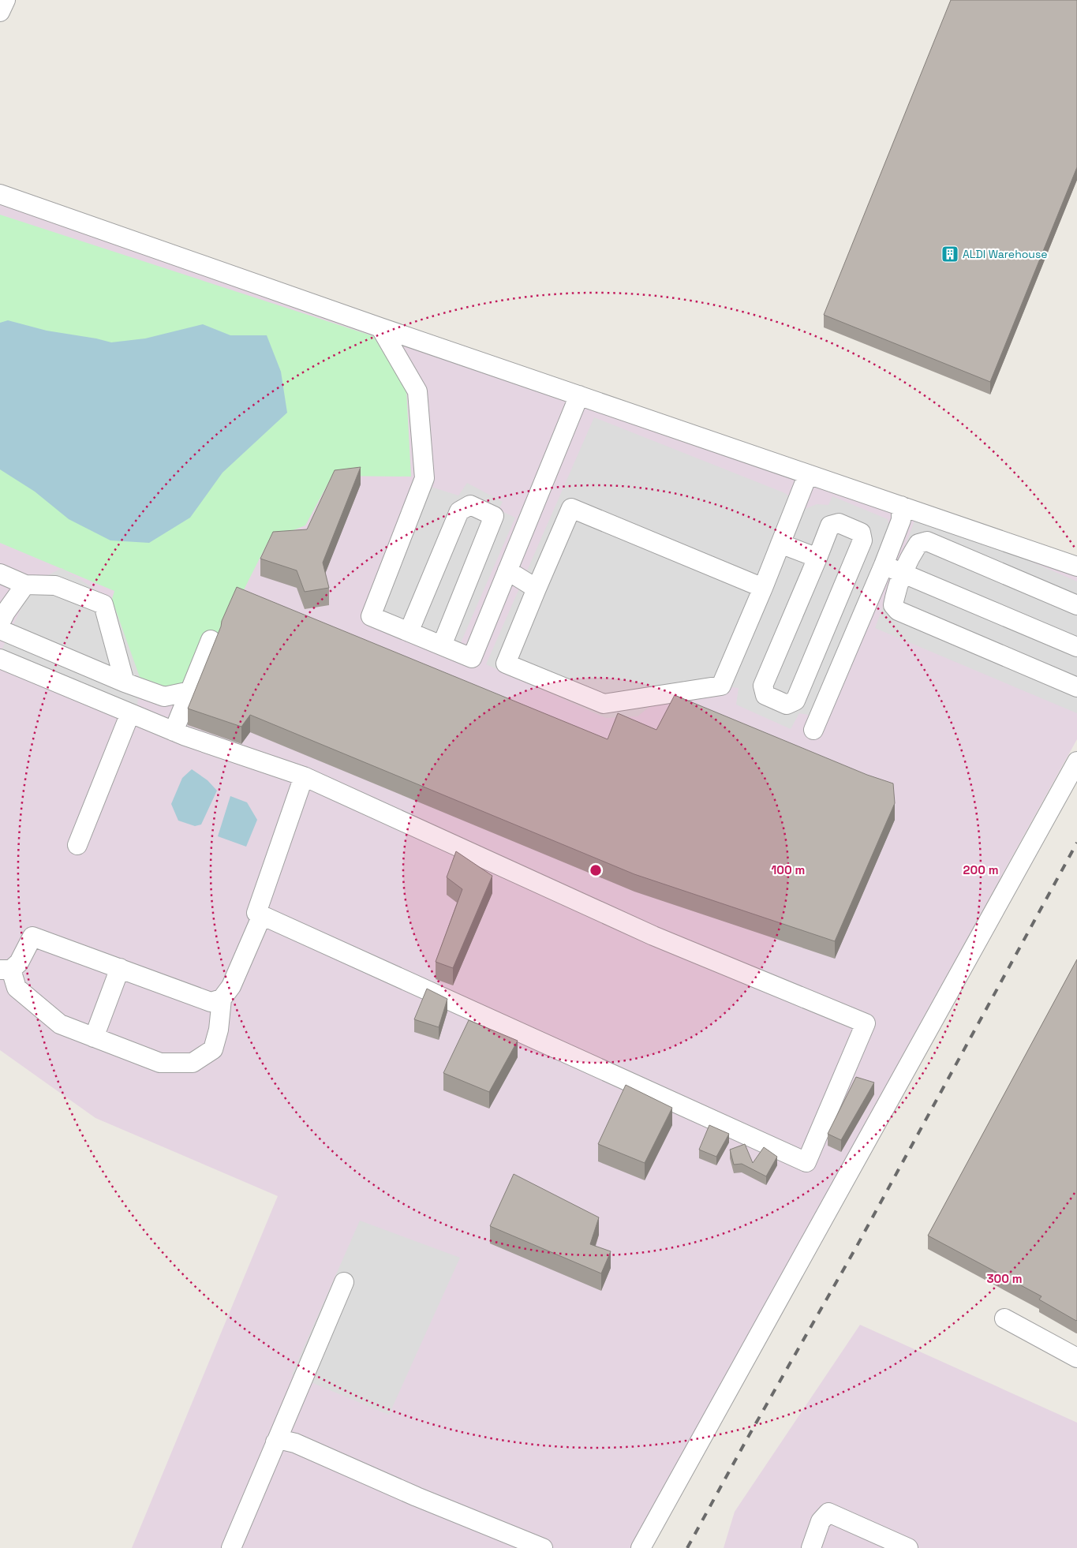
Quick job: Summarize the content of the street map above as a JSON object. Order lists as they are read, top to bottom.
{
  "places": {
    "building": ["ALDI Warehouse"]
  },
  "rings": ["100 m", "200 m", "300 m"]
}
